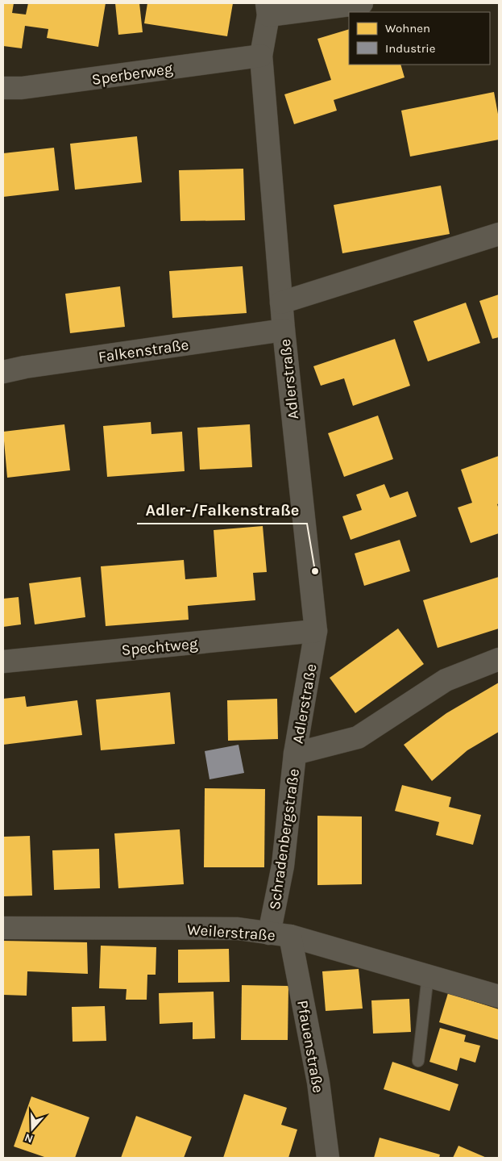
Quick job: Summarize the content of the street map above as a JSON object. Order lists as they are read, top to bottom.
{
  "streets": {
    "street": [
      "Sperberweg",
      "Falkenstraße",
      "Adlerstraße",
      "Spechtweg",
      "Schradenbergstraße",
      "Weilerstraße",
      "Pfauenstraße"
    ]
  },
  "crossings": [
    ["Sperberweg", "Adlerstraße"],
    ["Falkenstraße", "Adlerstraße"],
    ["Adlerstraße", "Spechtweg"],
    ["Adlerstraße", "Schradenbergstraße"],
    ["Schradenbergstraße", "Weilerstraße"],
    ["Schradenbergstraße", "Pfauenstraße"],
    ["Weilerstraße", "Pfauenstraße"]
  ],
  "places": ["Adler-/Falkenstraße"],
  "legend": ["Wohnen", "Industrie"],
  "north": "bottom"
}
